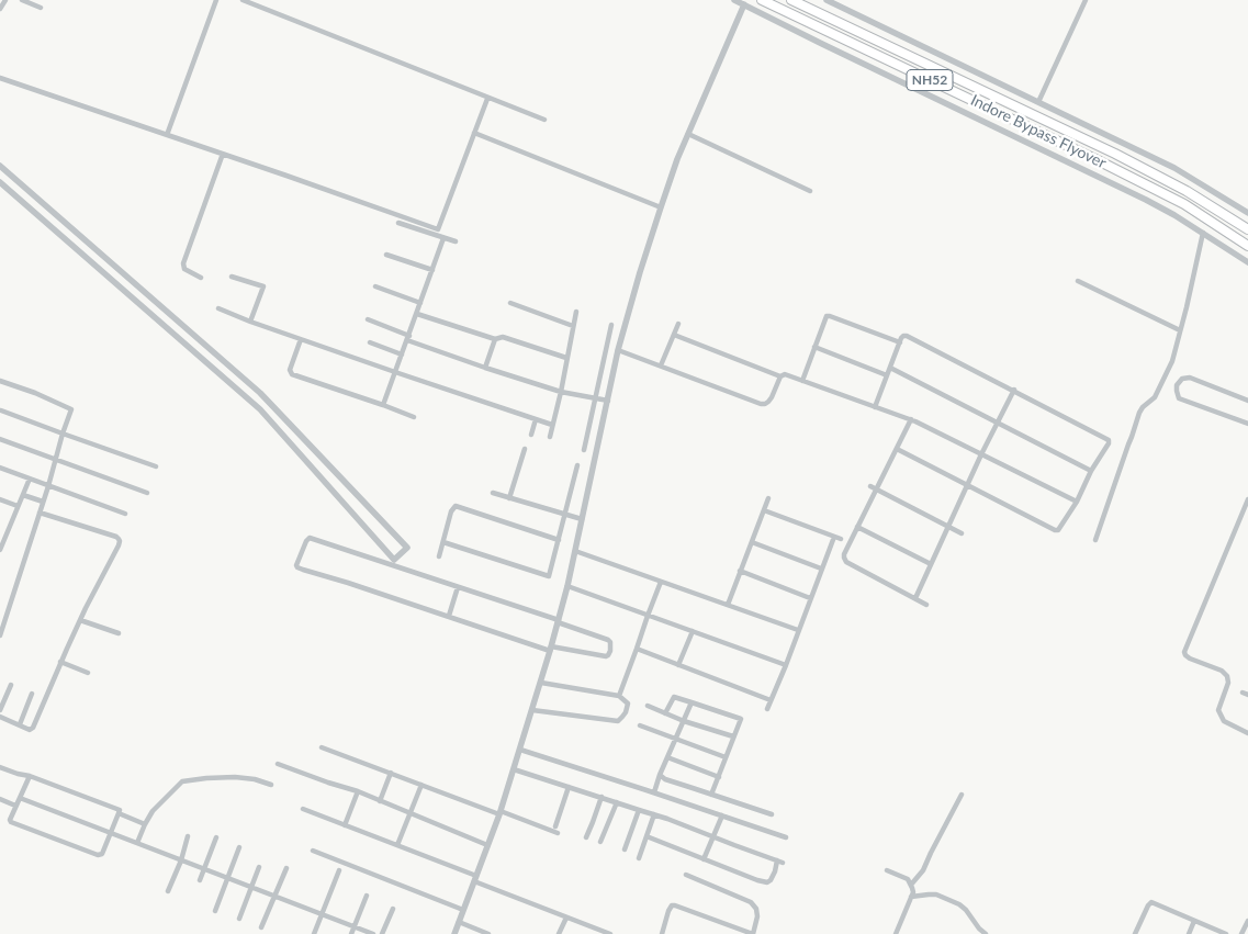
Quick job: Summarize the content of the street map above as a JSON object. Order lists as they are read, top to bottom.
{
  "streets": {
    "highway": ["NH52", "Indore Bypass Flyover"]
  }
}
